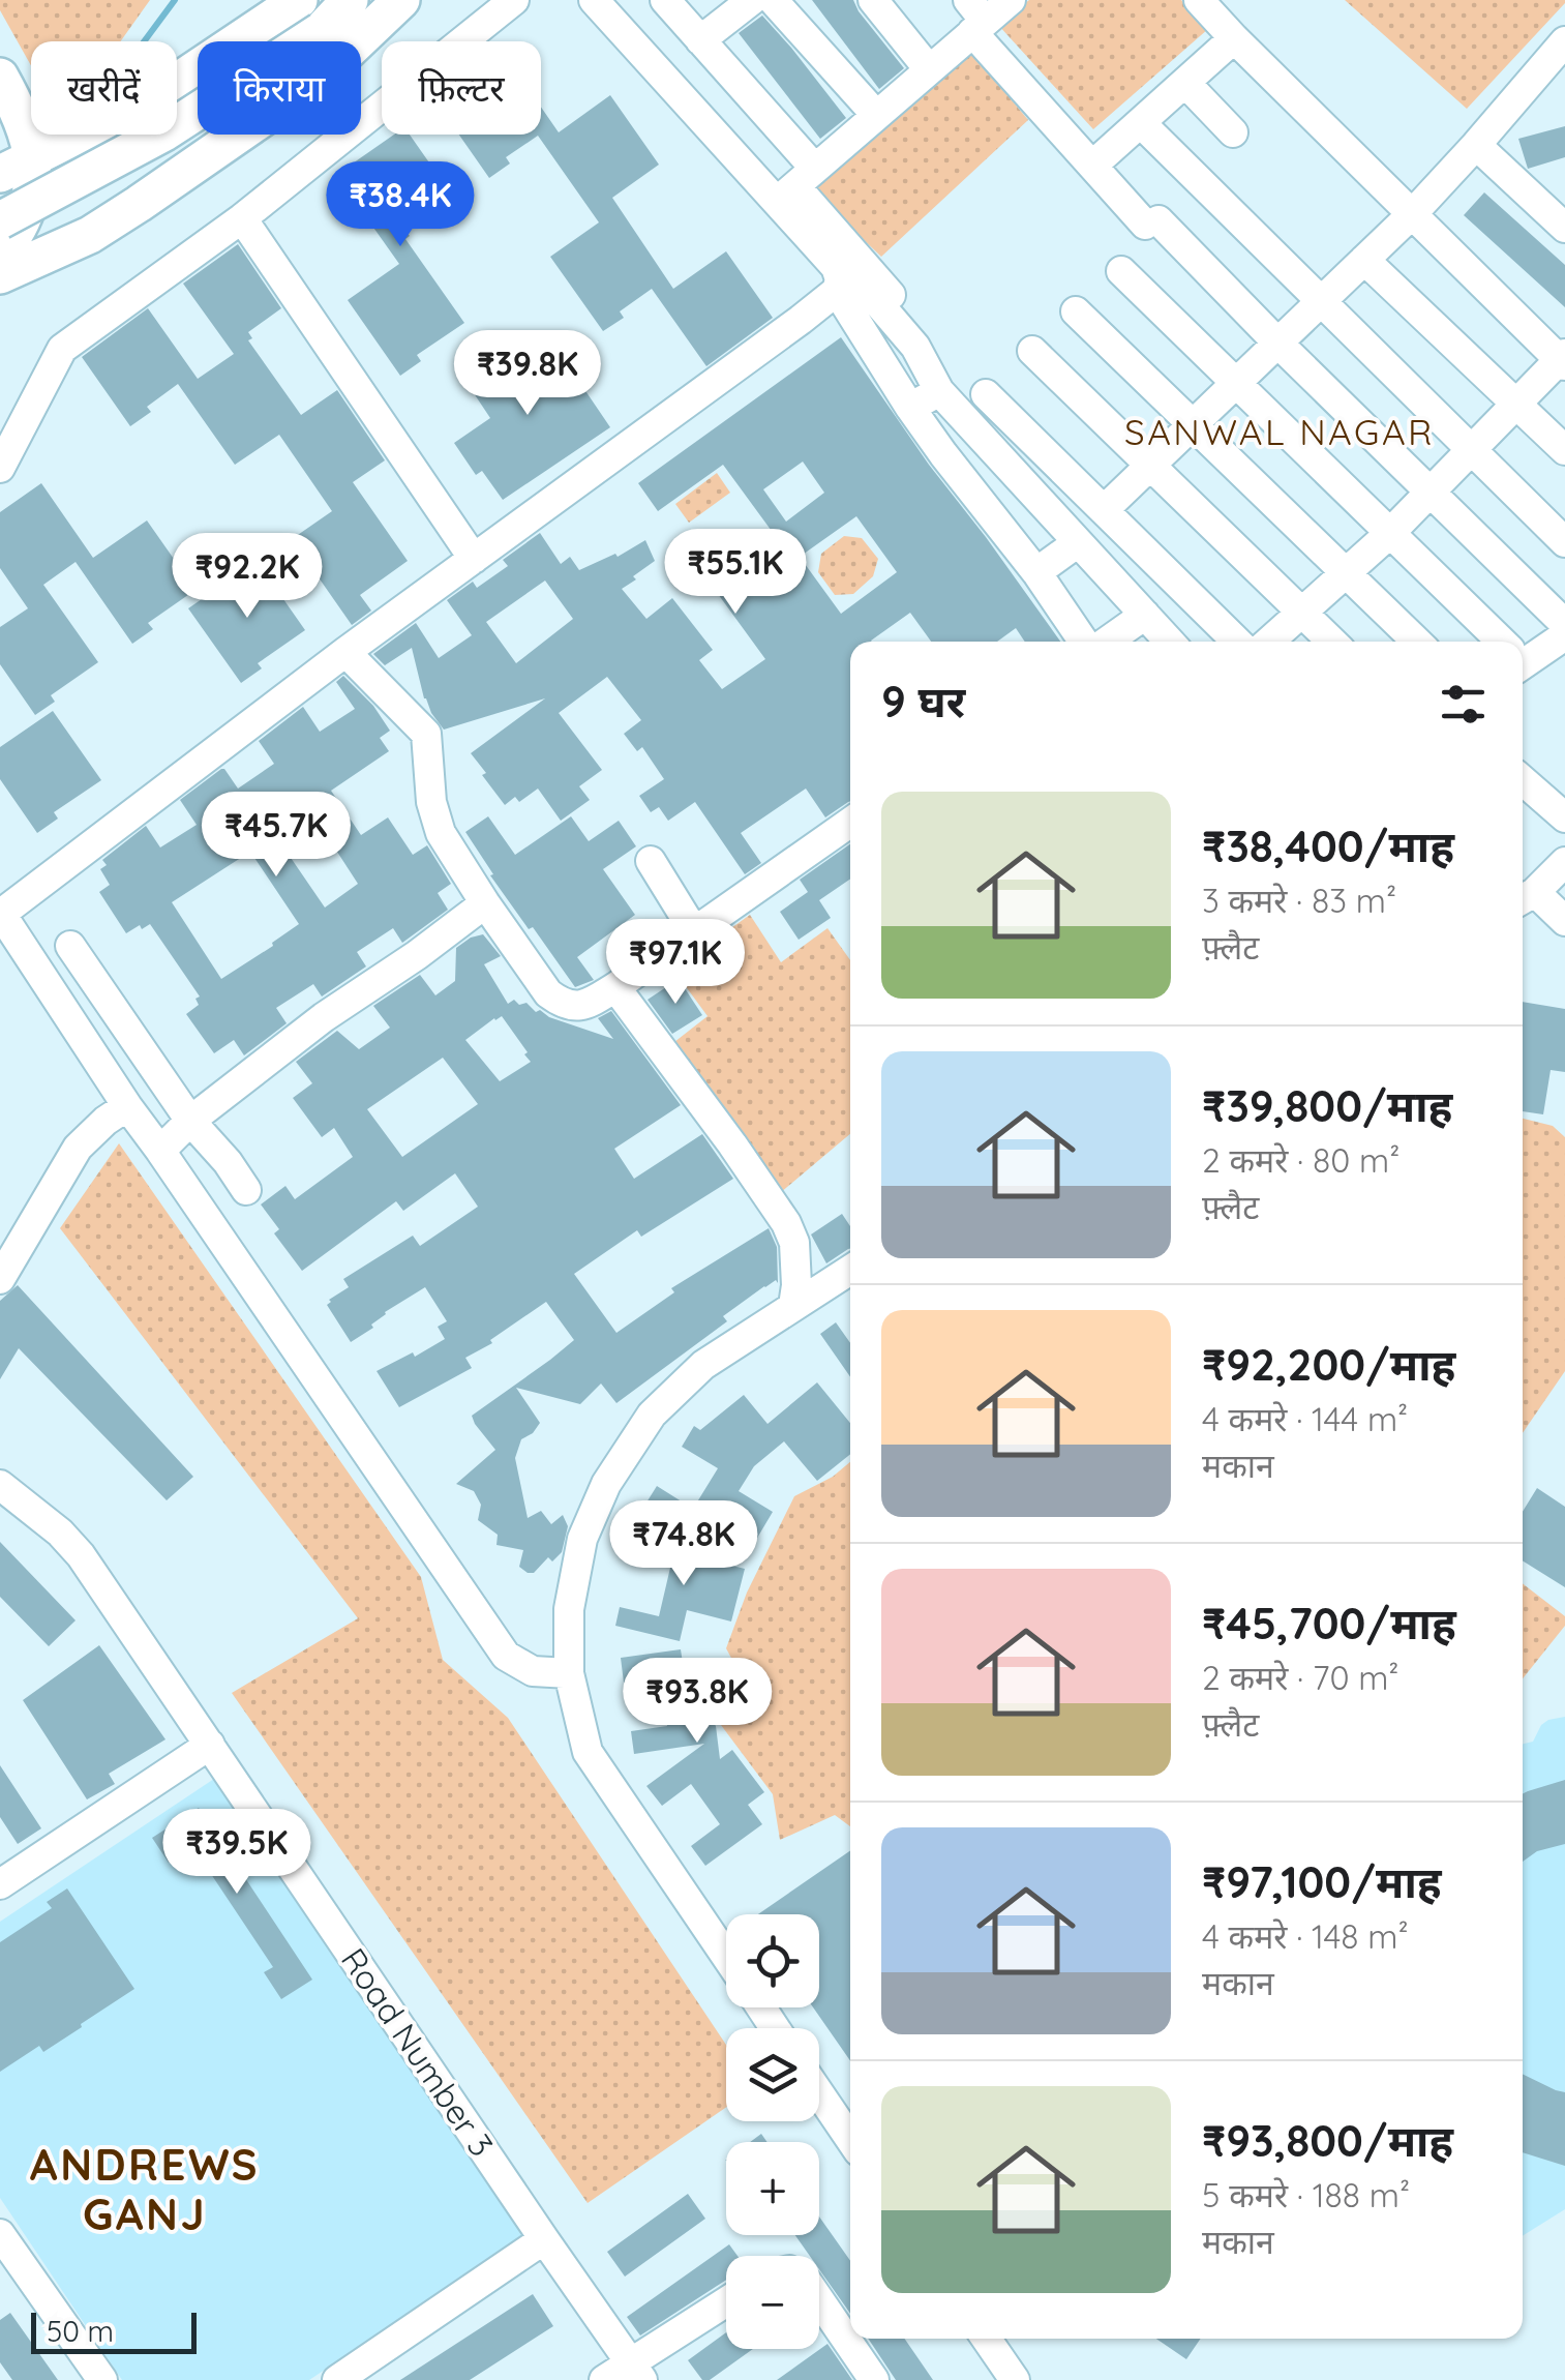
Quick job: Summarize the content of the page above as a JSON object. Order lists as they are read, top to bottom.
{
  "streets": {
    "street": ["Road Number 3"]
  },
  "districts": ["SANWAL NAGAR", "ANDREWS GANJ"],
  "scale_bar": "50 m",
  "page": {
    "chip": ["खरीदें", "किराया", "फ़िल्टर"],
    "price": [
      "₹38.4K",
      "₹39.8K",
      "₹55.1K",
      "₹92.2K",
      "₹45.7K",
      "₹97.1K",
      "₹74.8K",
      "₹93.8K",
      "₹39.5K"
    ],
    "heading": "9 घर",
    "list": [
      {
        "name": "₹38,400/माह",
        "note": "3 कमरे · 83 m² · फ़्लैट"
      },
      {
        "name": "₹39,800/माह",
        "note": "2 कमरे · 80 m² · फ़्लैट"
      },
      {
        "name": "₹92,200/माह",
        "note": "4 कमरे · 144 m² · मकान"
      },
      {
        "name": "₹45,700/माह",
        "note": "2 कमरे · 70 m² · फ़्लैट"
      },
      {
        "name": "₹97,100/माह",
        "note": "4 कमरे · 148 m² · मकान"
      },
      {
        "name": "₹93,800/माह",
        "note": "5 कमरे · 188 m² · मकान"
      }
    ],
    "map_buttons": ["+", "−"],
    "scale": "50 m"
  }
}
